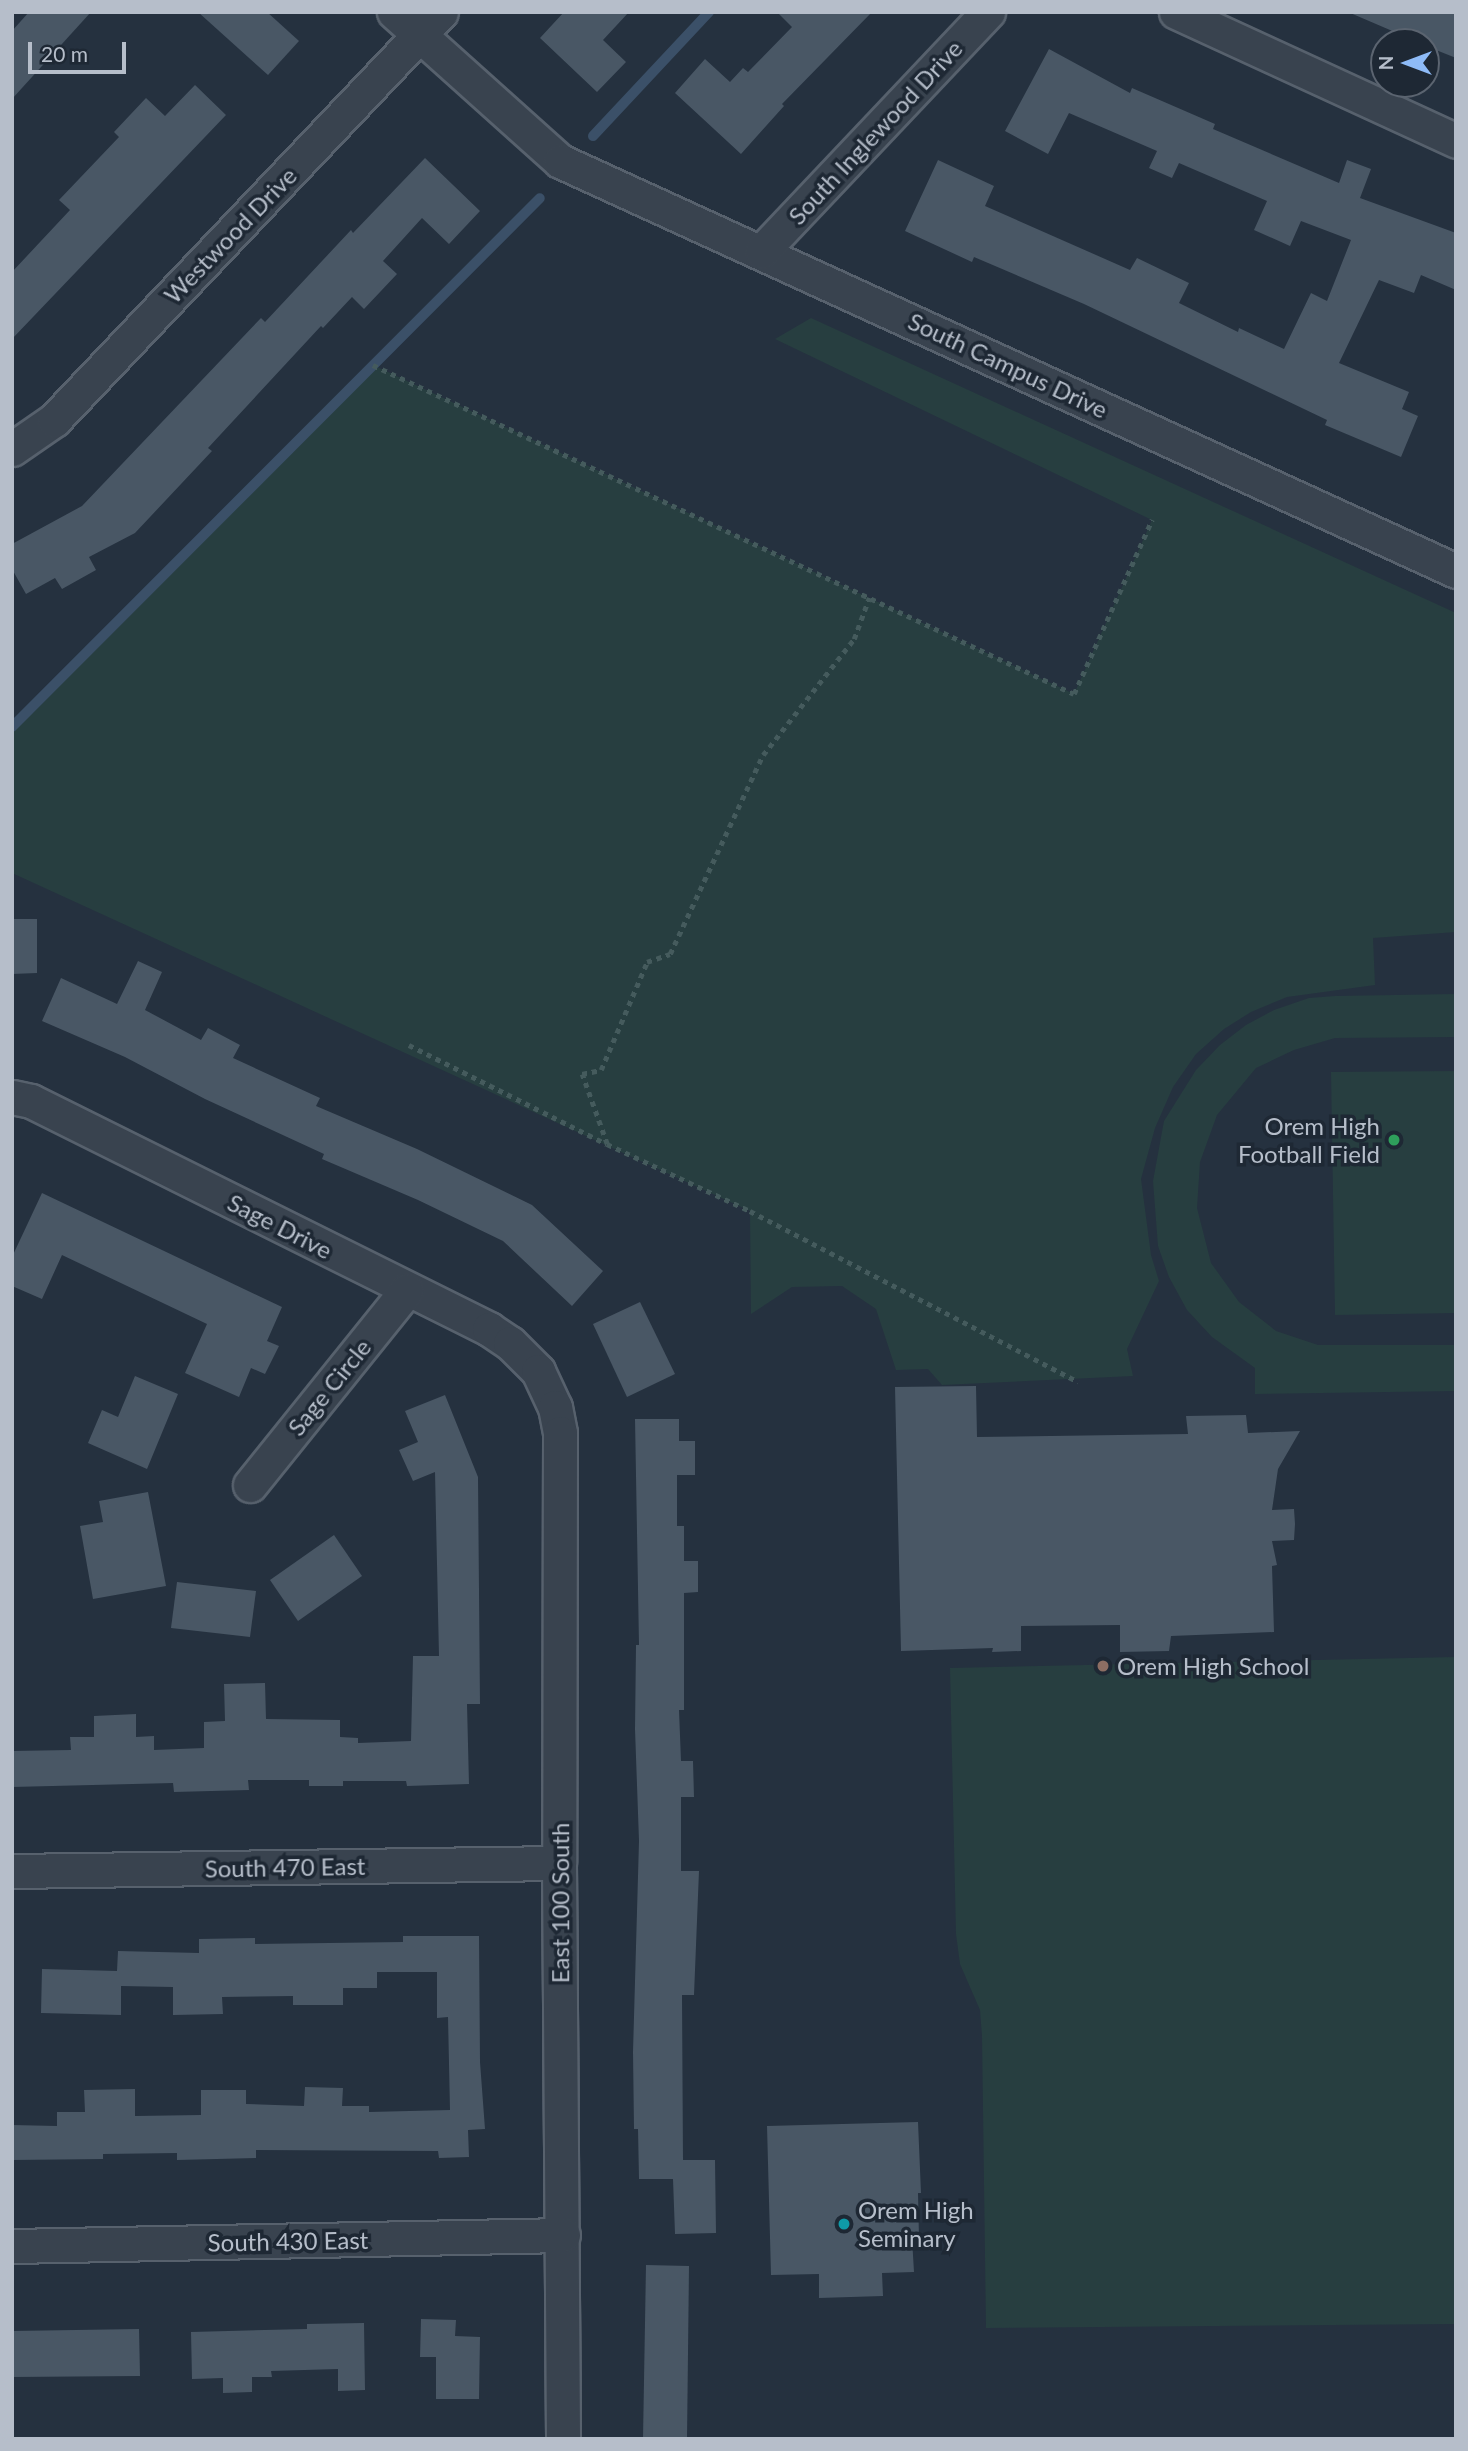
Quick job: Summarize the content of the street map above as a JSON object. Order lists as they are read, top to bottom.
{
  "streets": {
    "street": [
      "South Inglewood Drive",
      "Westwood Drive",
      "South Campus Drive",
      "Sage Drive",
      "Sage Circle",
      "South 470 East",
      "East 100 South",
      "South 430 East"
    ]
  },
  "crossings": [
    ["South Inglewood Drive", "South Campus Drive"],
    ["Westwood Drive", "South Campus Drive"],
    ["Sage Drive", "Sage Circle"],
    ["Sage Drive", "East 100 South"],
    ["South 470 East", "East 100 South"],
    ["East 100 South", "South 430 East"]
  ],
  "places": ["Orem High Football Field", "Orem High School", "Orem High Seminary"],
  "scale_bar": "20 m",
  "north": "left"
}
